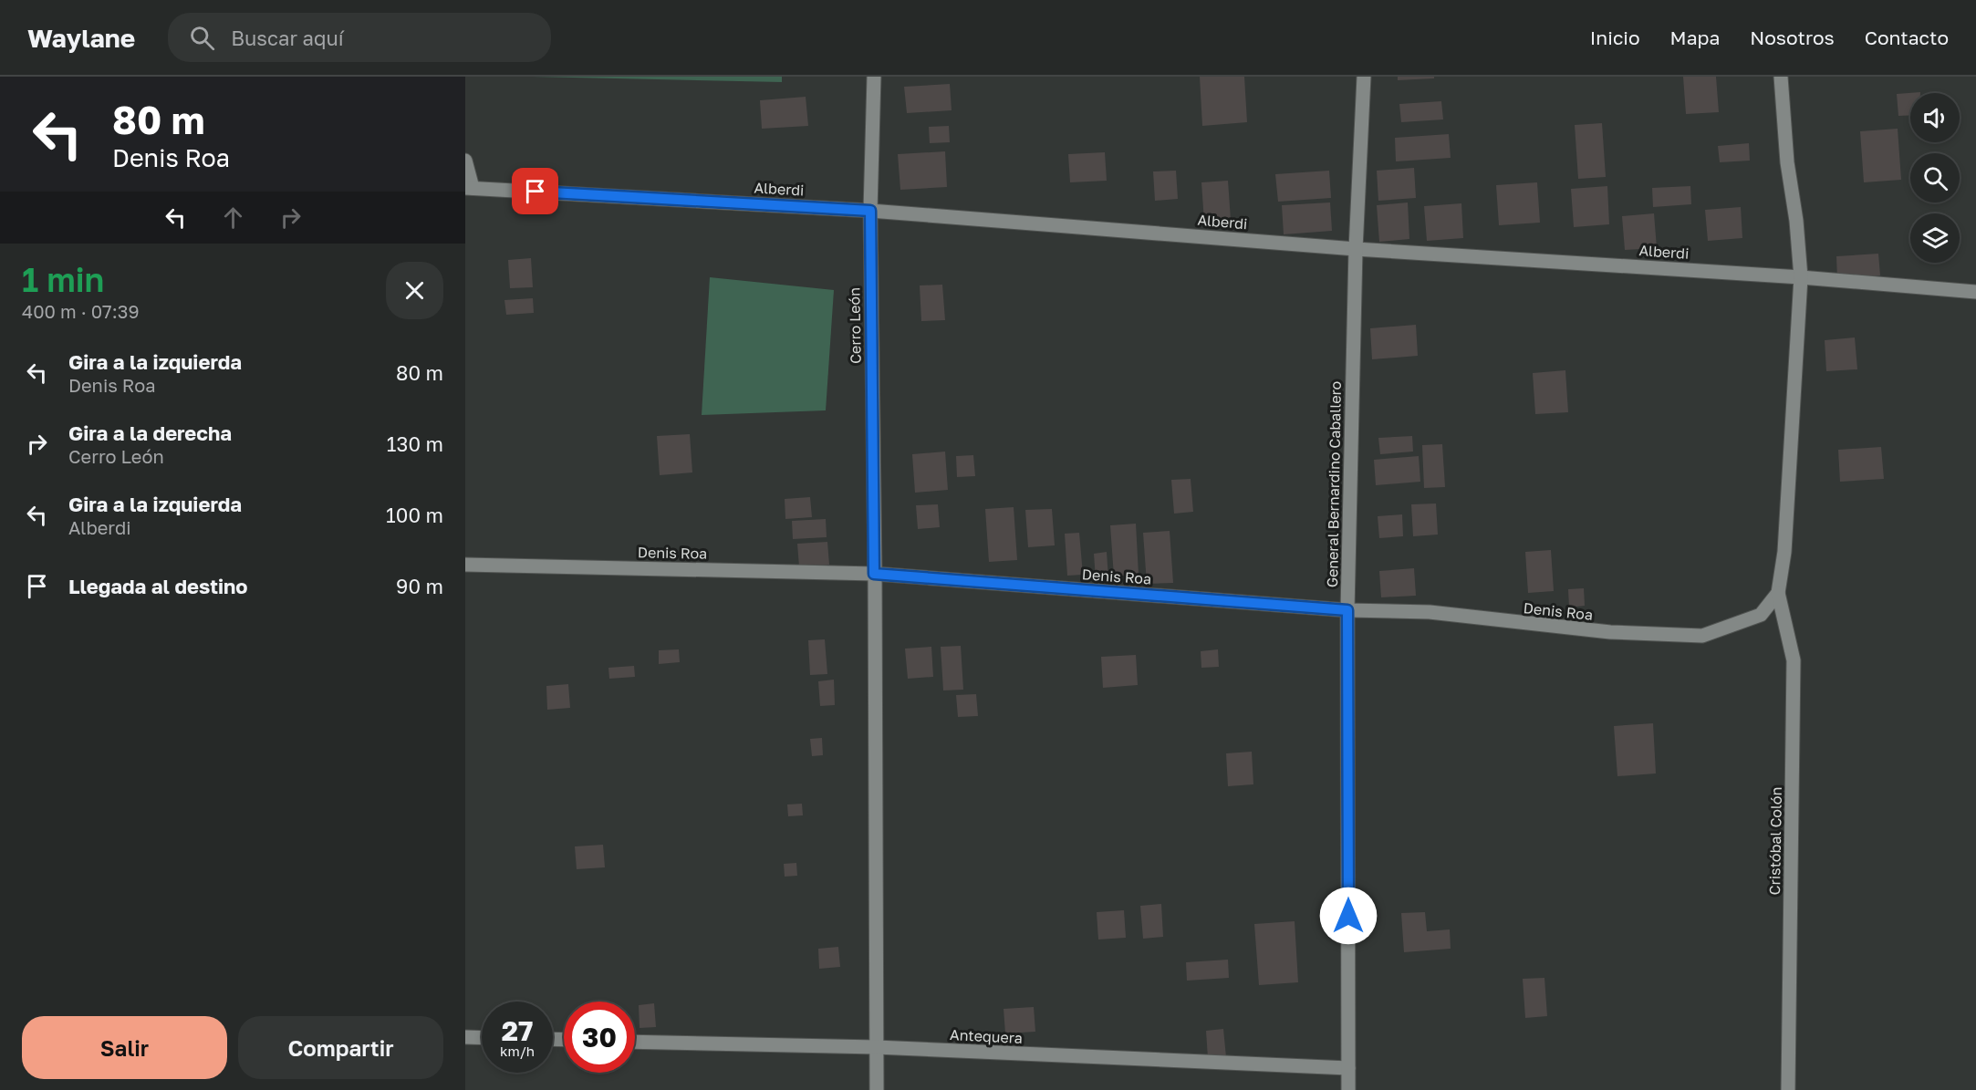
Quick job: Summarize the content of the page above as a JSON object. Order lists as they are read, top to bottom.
{
  "streets": {
    "street": [
      "Alberdi",
      "Cerro León",
      "General Bernardino Caballero",
      "Denis Roa",
      "Cristóbal Colón",
      "Antequera"
    ]
  },
  "crossings": [
    ["Alberdi", "Cerro León"],
    ["Alberdi", "General Bernardino Caballero"],
    ["Cerro León", "Denis Roa"],
    ["Cerro León", "Antequera"],
    ["General Bernardino Caballero", "Denis Roa"],
    ["General Bernardino Caballero", "Antequera"],
    ["Denis Roa", "Cristóbal Colón"]
  ],
  "page": {
    "header": "Waylane",
    "search": "Buscar aquí",
    "nav": [
      "Inicio",
      "Mapa",
      "Nosotros",
      "Contacto"
    ],
    "turn": ["80 m", "Denis Roa"],
    "heading": ["1 min", "400 m · 07:39"],
    "list": [
      {
        "name": "Gira a la izquierda",
        "note": "Denis Roa",
        "value": "80 m"
      },
      {
        "name": "Gira a la derecha",
        "note": "Cerro León",
        "value": "130 m"
      },
      {
        "name": "Gira a la izquierda",
        "note": "Alberdi",
        "value": "100 m"
      },
      {
        "name": "Llegada al destino",
        "value": "90 m"
      }
    ],
    "speed": "27 km/h",
    "limit": "30",
    "buttons": ["Salir", "Compartir"]
  }
}
